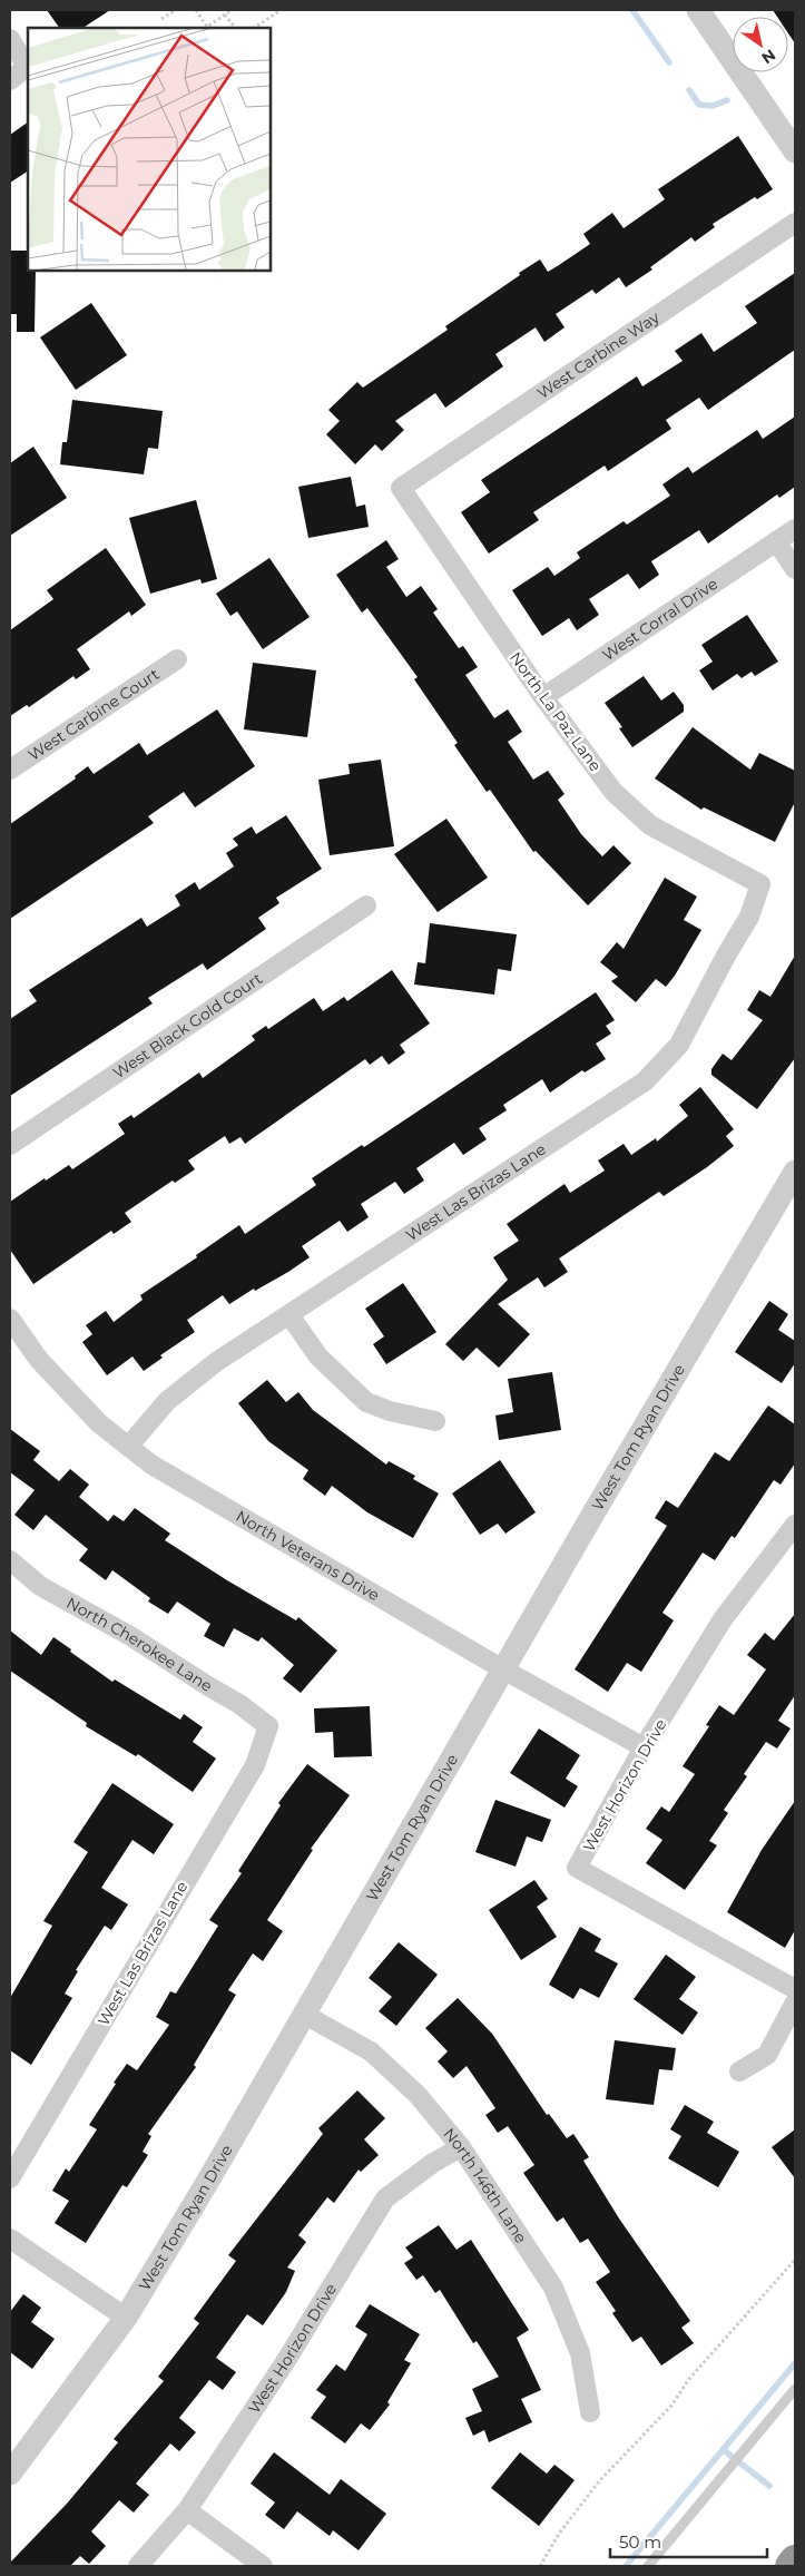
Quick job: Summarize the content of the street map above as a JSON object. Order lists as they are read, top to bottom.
{
  "streets": {
    "street": [
      "West Carbine Way",
      "West Corral Drive",
      "North La Paz Lane",
      "West Carbine Court",
      "West Black Gold Court",
      "West Las Brizas Lane",
      "West Tom Ryan Drive",
      "North Veterans Drive",
      "North Cherokee Lane",
      "West Horizon Drive",
      "North 146th Lane"
    ]
  },
  "crossings": [
    ["West Carbine Way", "North La Paz Lane"],
    ["West Corral Drive", "North La Paz Lane"],
    ["North La Paz Lane", "West Las Brizas Lane"],
    ["West Las Brizas Lane", "North Veterans Drive"],
    ["West Las Brizas Lane", "North Cherokee Lane"],
    ["West Tom Ryan Drive", "North Veterans Drive"],
    ["West Tom Ryan Drive", "North 146th Lane"],
    ["North Veterans Drive", "West Horizon Drive"],
    ["West Horizon Drive", "North 146th Lane"]
  ],
  "scale_bar": "50 m",
  "north": "bottom right"
}
